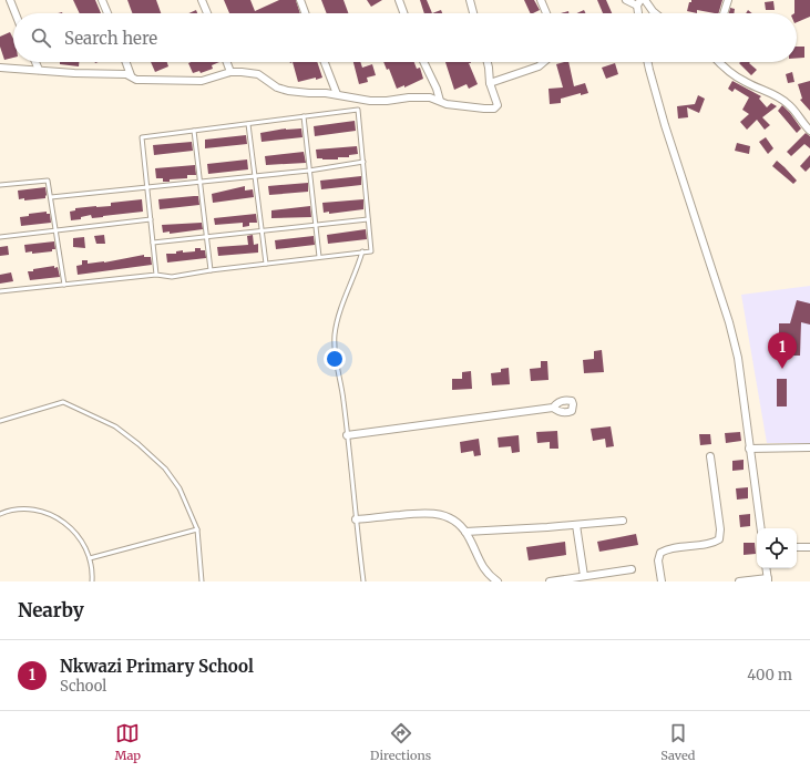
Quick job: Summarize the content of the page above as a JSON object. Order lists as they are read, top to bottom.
{
  "page": {
    "search": "Search here",
    "pins": "1",
    "heading": "Nearby",
    "list": [
      {
        "mark": "1",
        "name": "Nkwazi Primary School",
        "note": "School",
        "value": "400 m"
      }
    ],
    "nav": ["Map", "Directions", "Saved"]
  }
}
